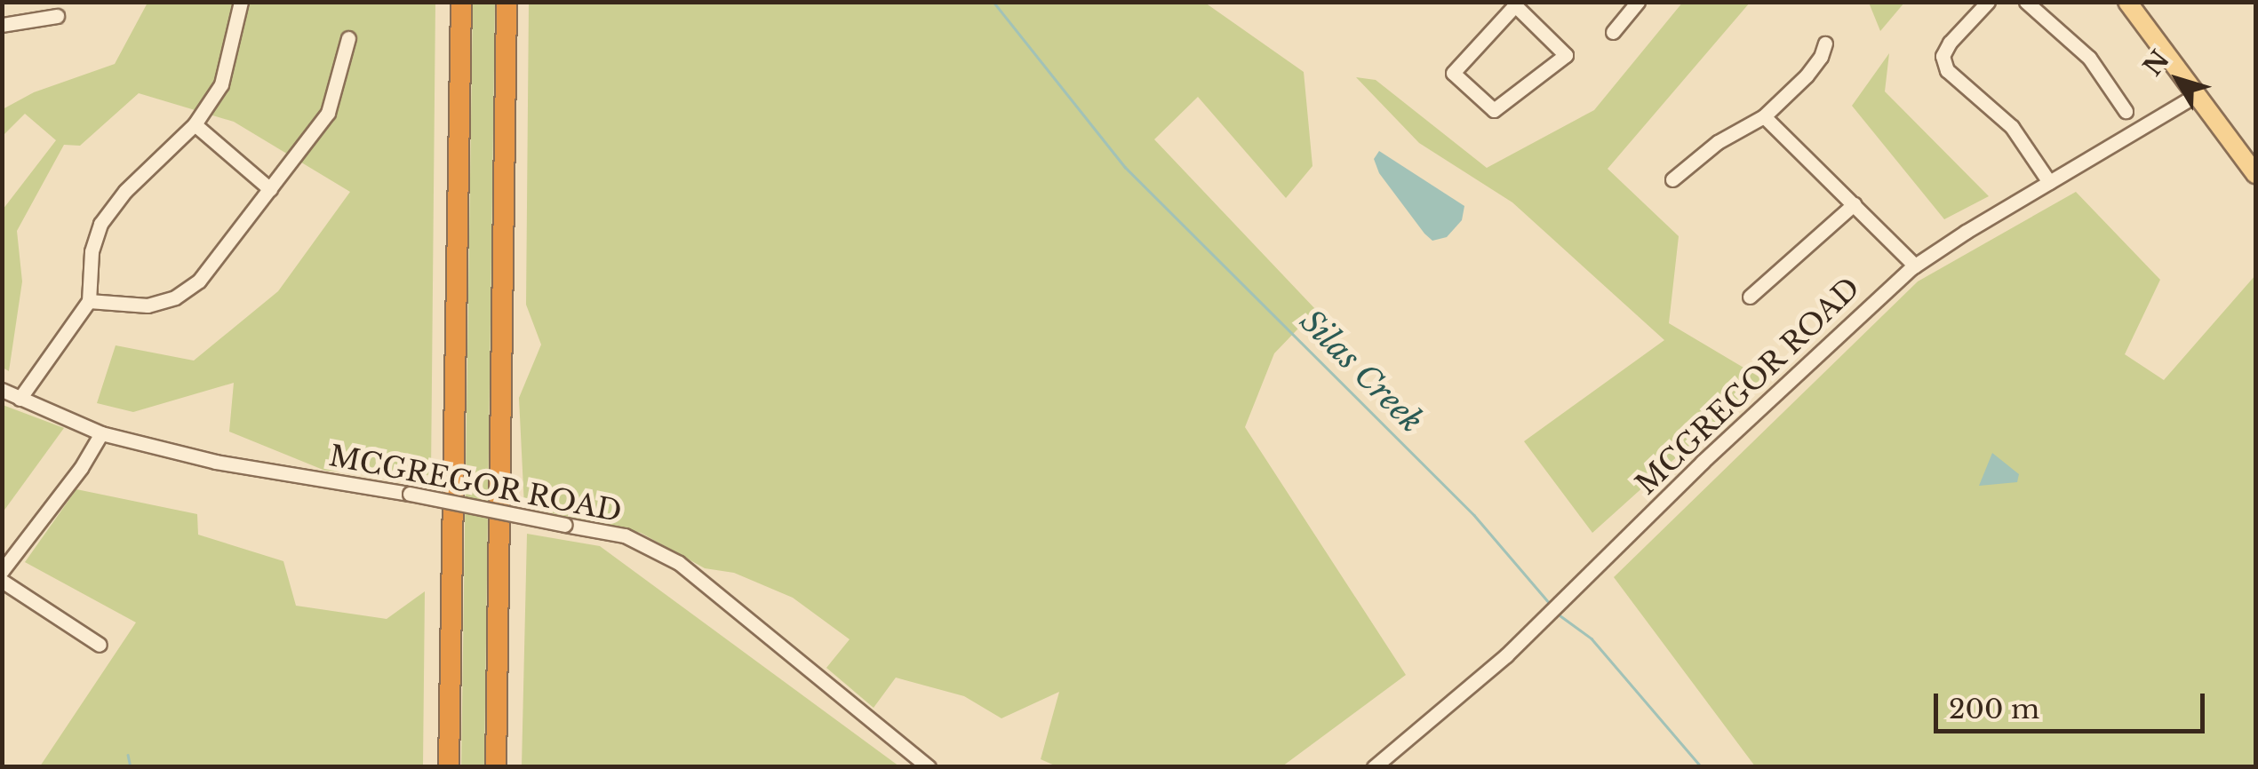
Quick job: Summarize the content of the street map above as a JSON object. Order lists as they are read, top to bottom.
{
  "streets": {
    "street": ["MCGREGOR ROAD"]
  },
  "water": ["Silas Creek"],
  "scale_bar": "200 m",
  "north": "top left"
}
